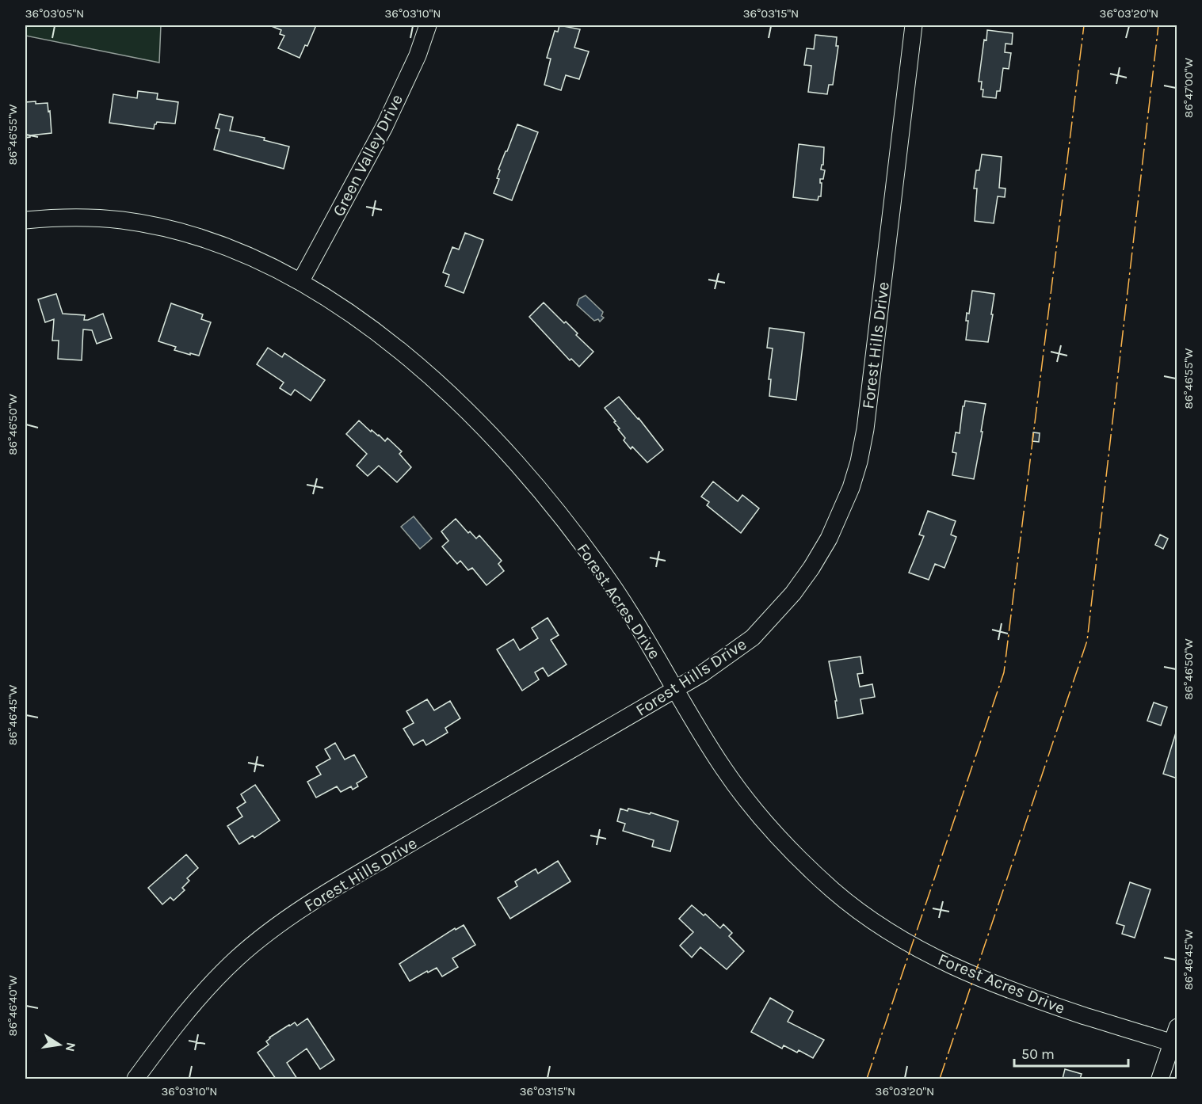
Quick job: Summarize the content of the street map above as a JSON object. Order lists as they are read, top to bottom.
{
  "streets": {
    "street": ["Green Valley Drive", "Forest Hills Drive", "Forest Acres Drive"]
  },
  "crossings": [
    ["Green Valley Drive", "Forest Acres Drive"],
    ["Forest Hills Drive", "Forest Acres Drive"]
  ],
  "scale_bar": "50 m",
  "north": "right",
  "coordinates": [
    "36°03'05\"N",
    "36°03'10\"N",
    "36°03'15\"N",
    "36°03'20\"N",
    "86°47'00\"W",
    "86°46'55\"W",
    "86°46'50\"W",
    "86°46'45\"W",
    "86°46'40\"W"
  ]
}
